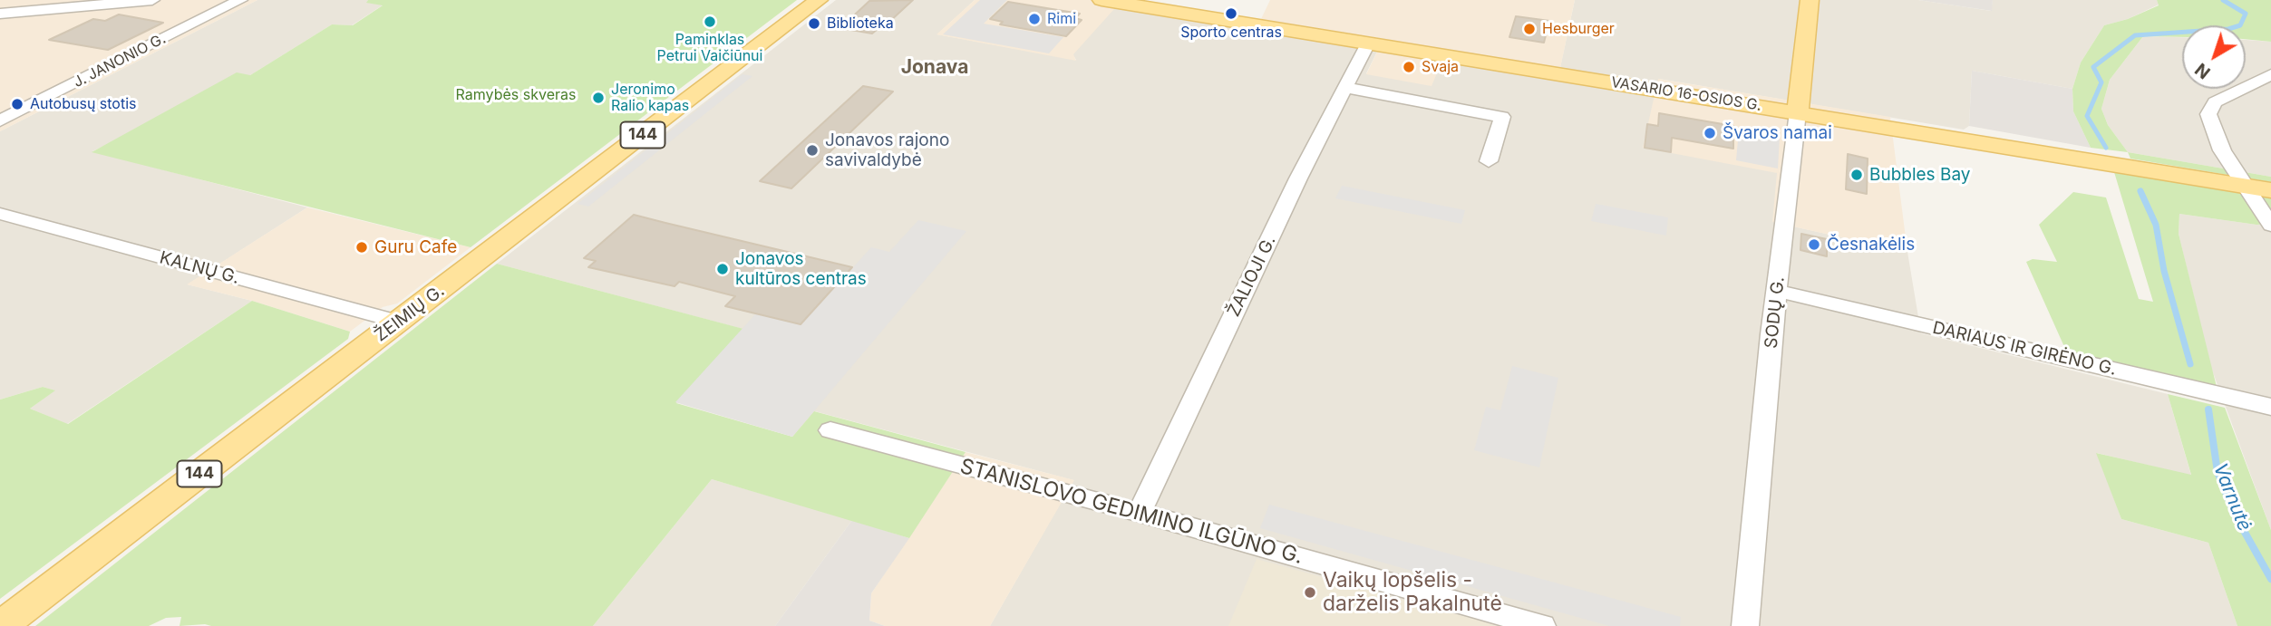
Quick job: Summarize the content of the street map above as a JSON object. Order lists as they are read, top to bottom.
{
  "streets": {
    "main road": [
      "VASARIO 16-OSIOS G.",
      "144",
      "SODŲ G.",
      "ŽEIMIŲ G."
    ],
    "street": [
      "J. JANONIO G.",
      "KALNŲ G.",
      "ŽALIOJI G.",
      "DARIAUS IR GIRĖNO G.",
      "STANISLOVO GEDIMINO ILGŪNO G."
    ]
  },
  "crossings": [
    ["VASARIO 16-OSIOS G.", "ŽALIOJI G."],
    ["VASARIO 16-OSIOS G.", "SODŲ G."],
    ["KALNŲ G.", "ŽEIMIŲ G."],
    ["ŽALIOJI G.", "STANISLOVO GEDIMINO ILGŪNO G."],
    ["SODŲ G.", "DARIAUS IR GIRĖNO G."]
  ],
  "districts": ["Jonava"],
  "water": ["Varnutė"],
  "parks": ["Ramybės skveras"],
  "places": [
    "Sporto centras",
    "Rimi",
    "Paminklas Petrui Vaičiūnui",
    "Biblioteka",
    "Hesburger",
    "Svaja",
    "Jeronimo Ralio kapas",
    "Autobusų stotis",
    "Švaros namai",
    "Jonavos rajono savivaldybė",
    "Bubbles Bay",
    "Česnakėlis",
    "Guru Cafe",
    "Jonavos kultūros centras",
    "Vaikų lopšelis - darželis Pakalnutė"
  ],
  "north": "bottom left"
}
